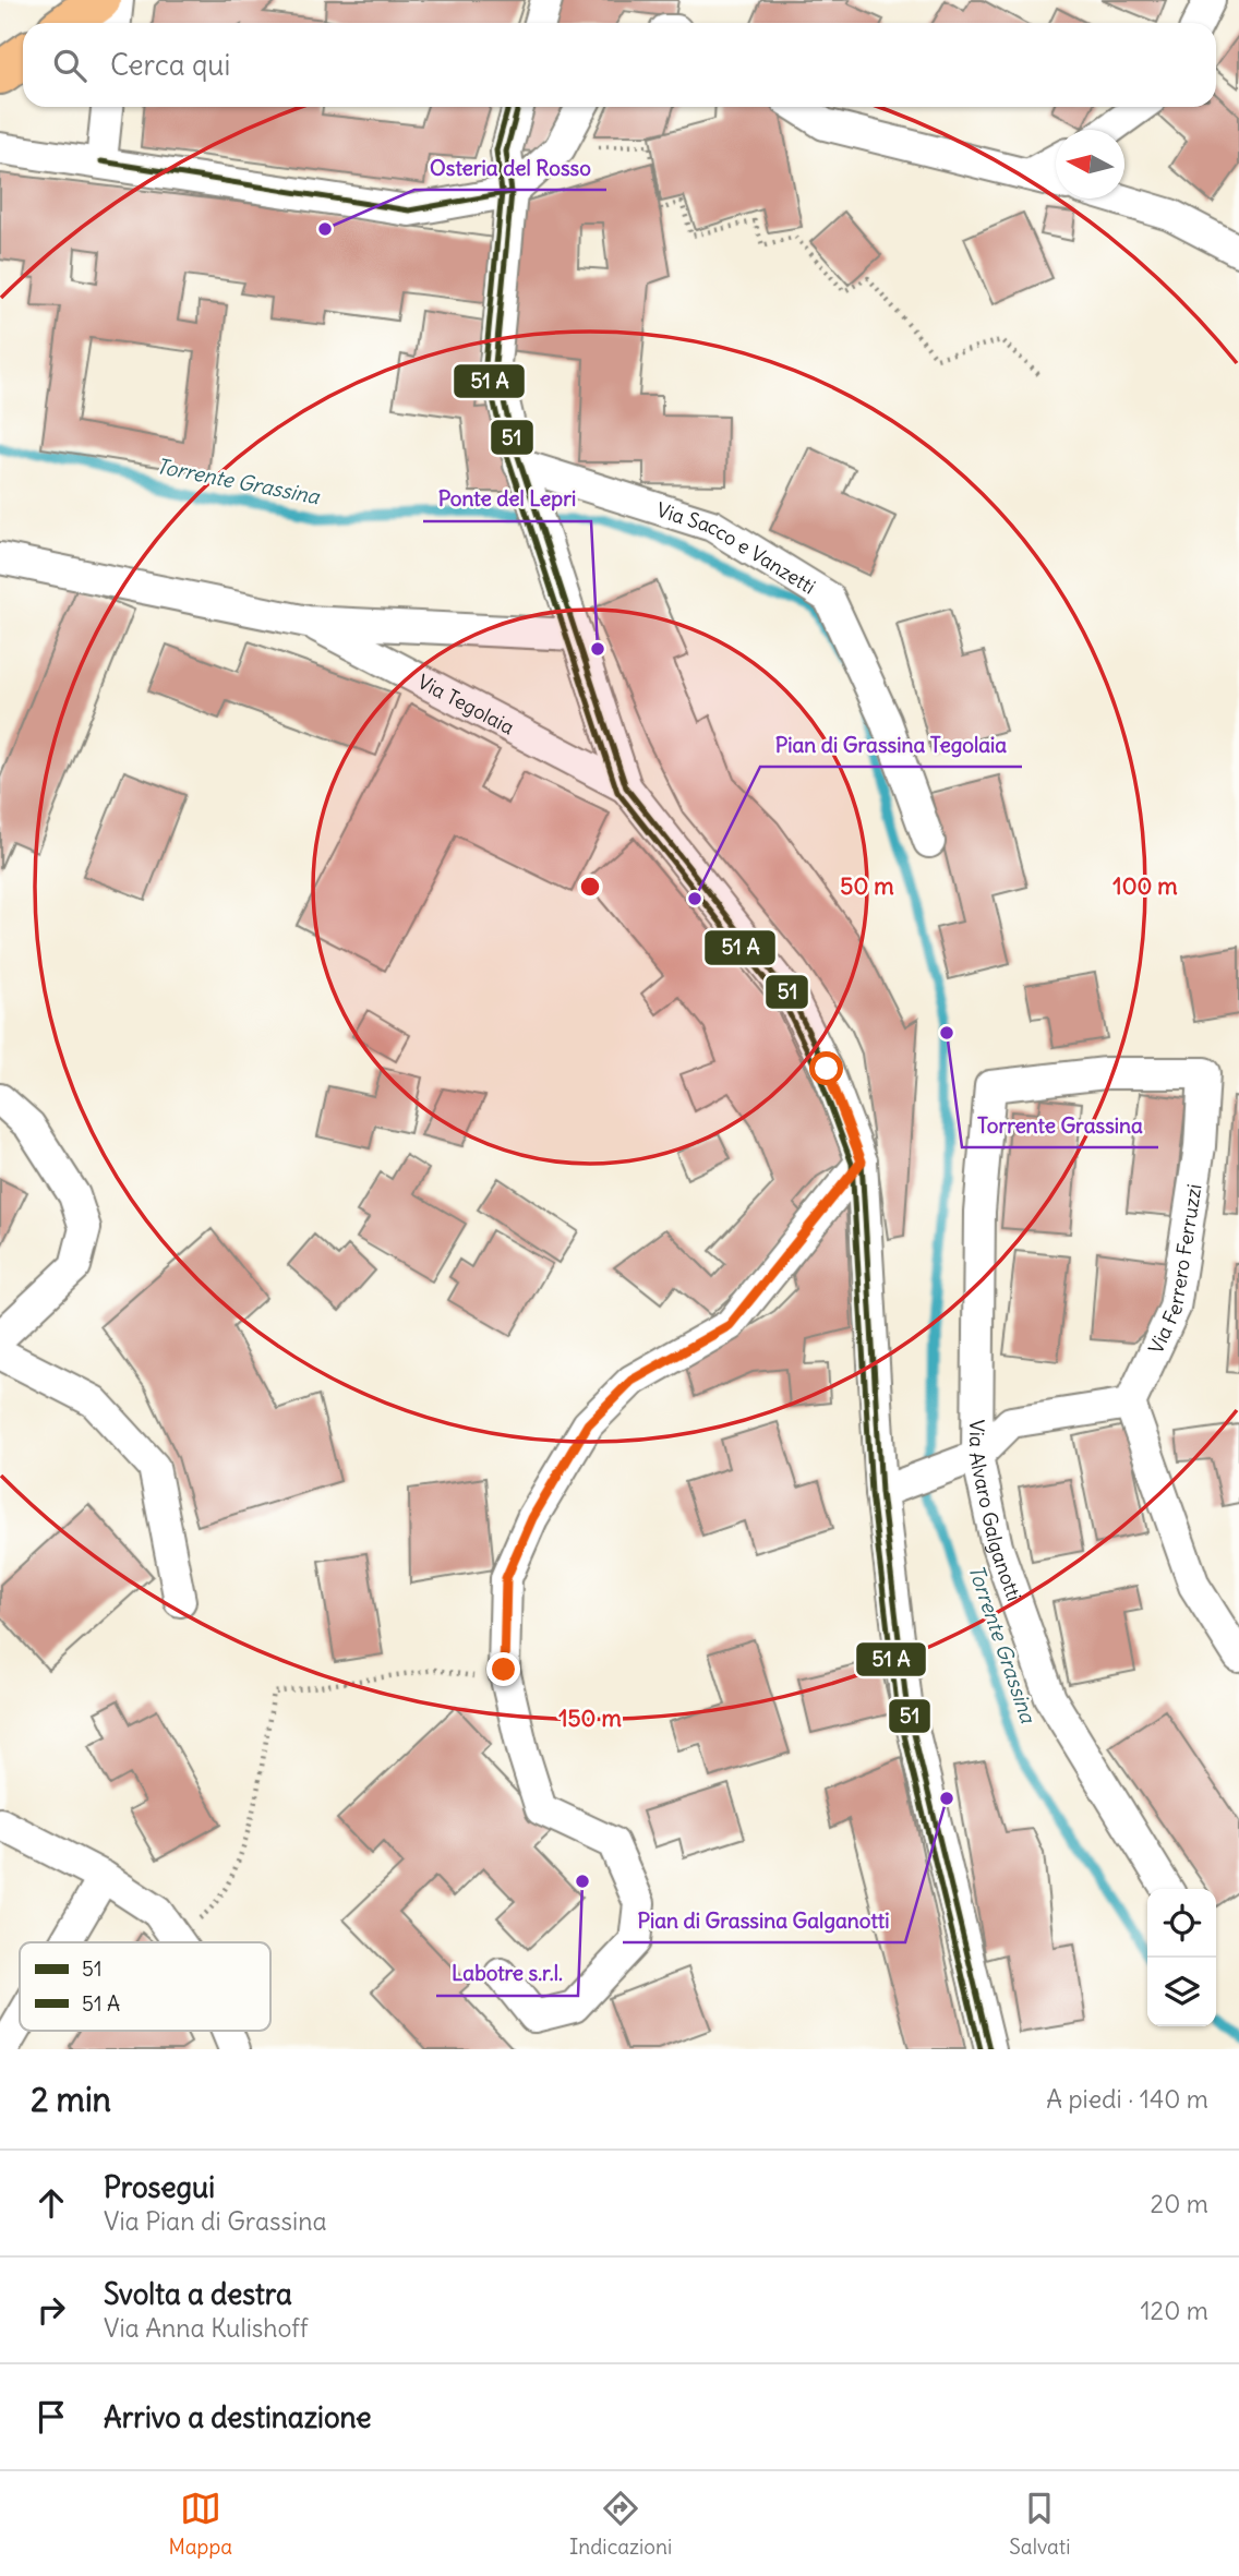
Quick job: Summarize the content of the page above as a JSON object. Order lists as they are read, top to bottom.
{
  "streets": {
    "street": [
      "Via Sacco e Vanzetti",
      "Via Tegolaia",
      "Via Ferrero Ferruzzi",
      "Via Alvaro Galganotti"
    ]
  },
  "crossings": [
    ["Via Ferrero Ferruzzi", "Via Alvaro Galganotti"]
  ],
  "water": ["Torrente Grassina"],
  "places": [
    "Osteria del Rosso",
    "Ponte del Lepri",
    "Pian di Grassina Tegolaia",
    "Torrente Grassina",
    "Pian di Grassina Galganotti",
    "Labotre s.r.l."
  ],
  "lines": ["transit line 51"],
  "legend": ["51", "51 A"],
  "north": "left",
  "page": {
    "search": "Cerca qui",
    "heading": ["2 min", "A piedi · 140 m"],
    "list": [
      ["Prosegui", "Via Pian di Grassina", "20 m"],
      ["Svolta a destra", "Via Anna Kulishoff", "120 m"],
      "Arrivo a destinazione"
    ],
    "nav": ["Mappa", "Indicazioni", "Salvati"]
  },
  "rings": ["50 m", "100 m", "150 m"]
}
